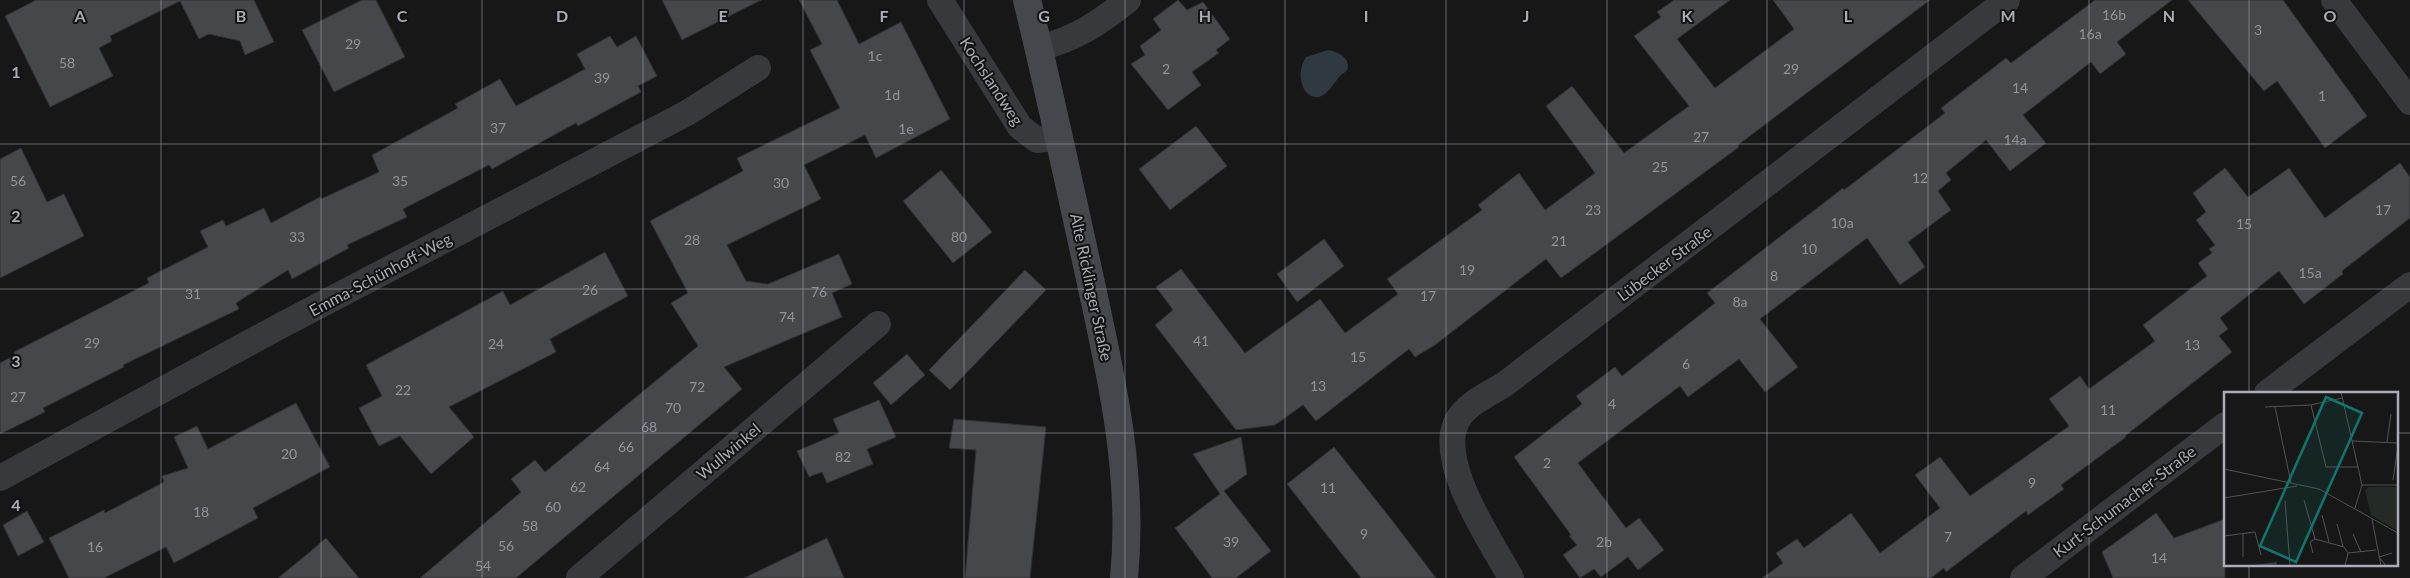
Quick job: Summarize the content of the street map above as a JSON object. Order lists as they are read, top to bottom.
{
  "streets": {
    "main road": ["Alte Ricklinger Straße"],
    "street": [
      "Kochslandweg",
      "Lübecker Straße",
      "Emma-Schünhoff-Weg",
      "Wullwinkel",
      "Kurt-Schumacher-Straße"
    ]
  },
  "crossings": [
    ["Kochslandweg", "Alte Ricklinger Straße"]
  ],
  "house_numbers": [
    "16b",
    "3",
    "16a",
    "29",
    "1c",
    "58",
    "2",
    "29",
    "39",
    "14",
    "1d",
    "1",
    "37",
    "1e",
    "27",
    "14a",
    "25",
    "12",
    "56",
    "35",
    "30",
    "23",
    "17",
    "10a",
    "15",
    "33",
    "80",
    "28",
    "21",
    "10",
    "19",
    "15a",
    "8",
    "26",
    "76",
    "31",
    "17",
    "8a",
    "74",
    "41",
    "29",
    "24",
    "13",
    "15",
    "6",
    "13",
    "72",
    "22",
    "27",
    "4",
    "70",
    "11",
    "68",
    "66",
    "20",
    "82",
    "2",
    "64",
    "9",
    "62",
    "11",
    "60",
    "18",
    "58",
    "9",
    "7",
    "39",
    "2b",
    "56",
    "16",
    "14",
    "54"
  ],
  "grid": {
    "columns": [
      "A",
      "B",
      "C",
      "D",
      "E",
      "F",
      "G",
      "H",
      "I",
      "J",
      "K",
      "L",
      "M",
      "N",
      "O"
    ],
    "rows": [
      "1",
      "2",
      "3",
      "4"
    ]
  }
}
